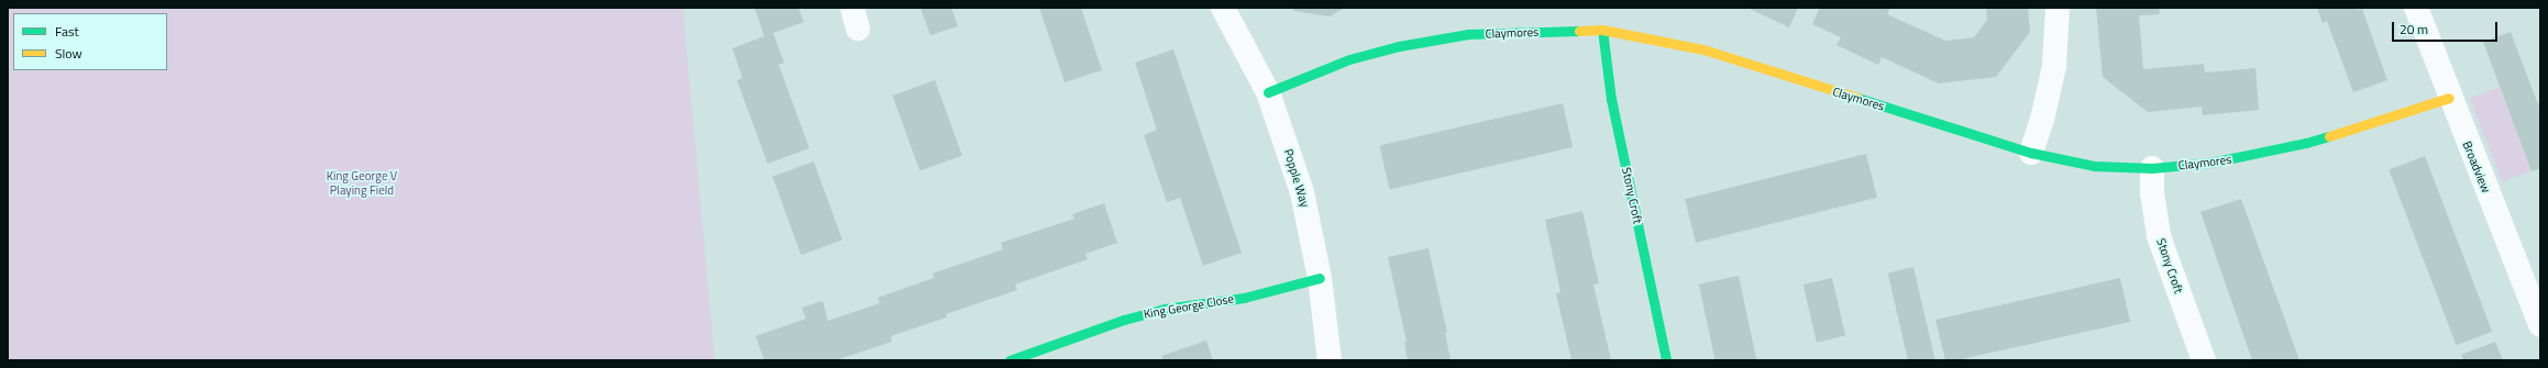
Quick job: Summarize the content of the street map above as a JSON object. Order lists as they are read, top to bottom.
{
  "streets": {
    "street": [
      "Claymores",
      "Broadview",
      "Popple Way",
      "Stony Croft",
      "King George Close"
    ]
  },
  "crossings": [
    ["Claymores", "Broadview"],
    ["Claymores", "Popple Way"],
    ["Claymores", "Stony Croft"],
    ["Popple Way", "King George Close"]
  ],
  "parks": ["King George V Playing Field"],
  "legend": ["Fast", "Slow"],
  "scale_bar": "20 m"
}
